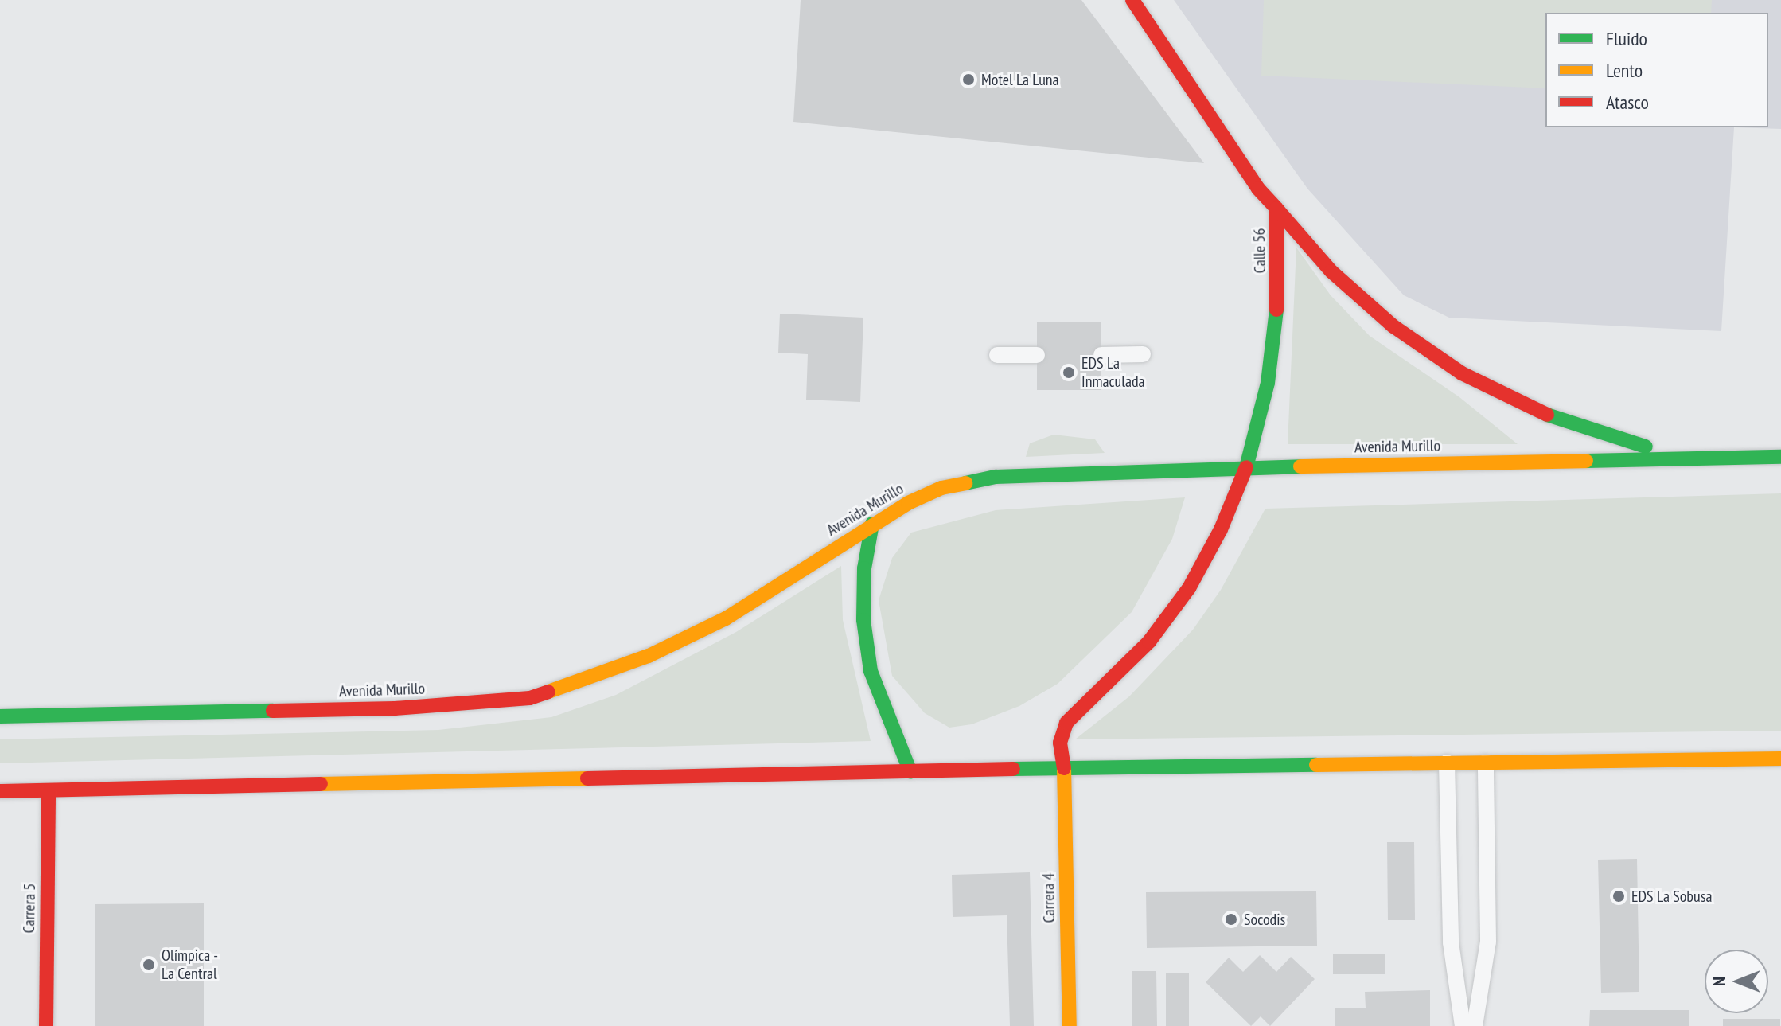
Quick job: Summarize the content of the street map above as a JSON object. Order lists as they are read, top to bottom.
{
  "streets": {
    "main road": [
      "Calle 56",
      "Avenida Murillo",
      "Carrera 4",
      "Carrera 5"
    ]
  },
  "crossings": [
    ["Calle 56", "Avenida Murillo"],
    ["Calle 56", "Carrera 4"]
  ],
  "places": [
    "Motel La Luna",
    "EDS La Inmaculada",
    "EDS La Sobusa",
    "Socodis",
    "Olímpica - La Central"
  ],
  "legend": ["Fluido", "Lento", "Atasco"],
  "north": "left"
}
